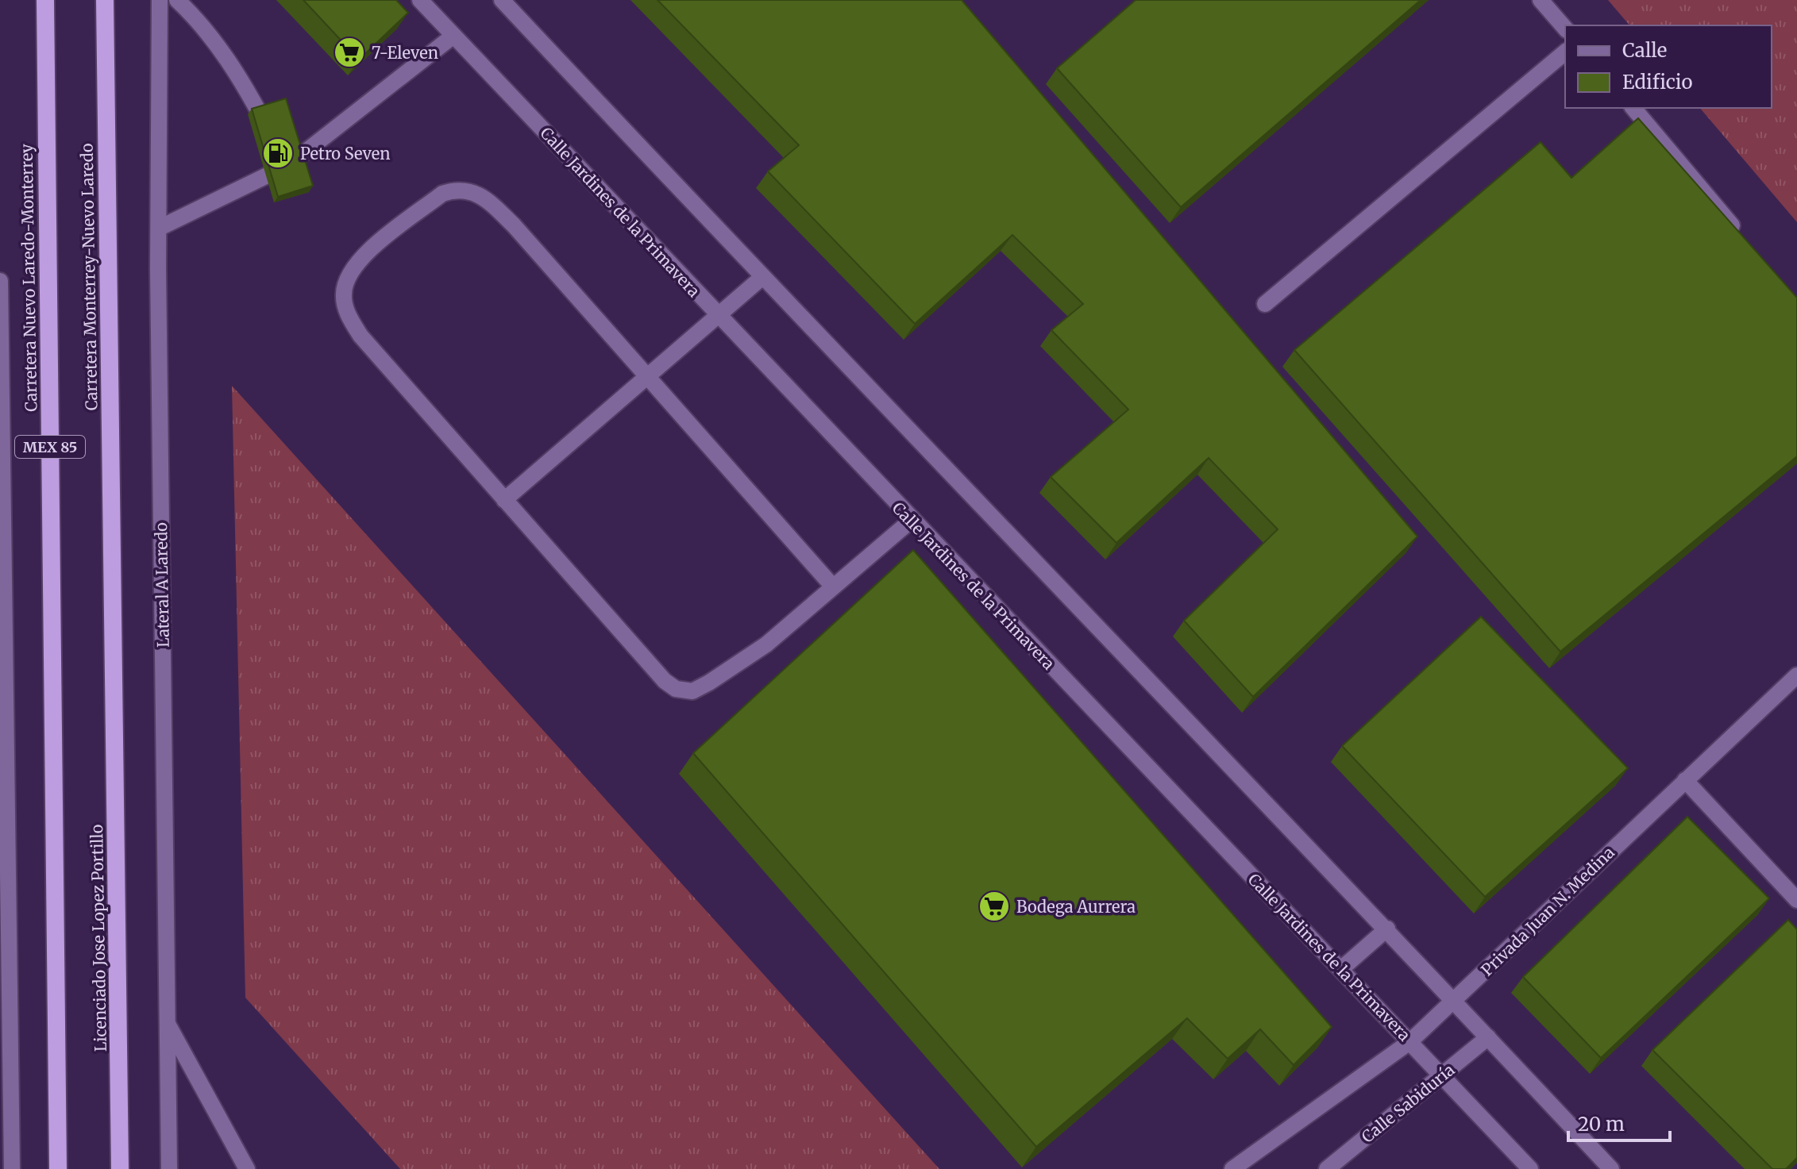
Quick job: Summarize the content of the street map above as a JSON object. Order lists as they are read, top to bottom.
{
  "streets": {
    "highway": [
      "Carretera Monterrey-Nuevo Laredo",
      "Carretera Nuevo Laredo-Monterrey",
      "MEX 85",
      "Licenciado Jose Lopez Portillo"
    ],
    "street": [
      "Calle Jardines de la Primavera",
      "Lateral A Laredo",
      "Privada Juan N. Medina",
      "Calle Sabiduría"
    ]
  },
  "crossings": [
    ["Calle Jardines de la Primavera", "Privada Juan N. Medina"],
    ["Calle Jardines de la Primavera", "Calle Sabiduría"],
    ["Carretera Monterrey-Nuevo Laredo", "Licenciado Jose Lopez Portillo"]
  ],
  "places": {
    "supermarket": ["7-Eleven", "Bodega Aurrera"],
    "fuel station": ["Petro Seven"]
  },
  "legend": ["Calle", "Edificio"],
  "scale_bar": "20 m"
}
